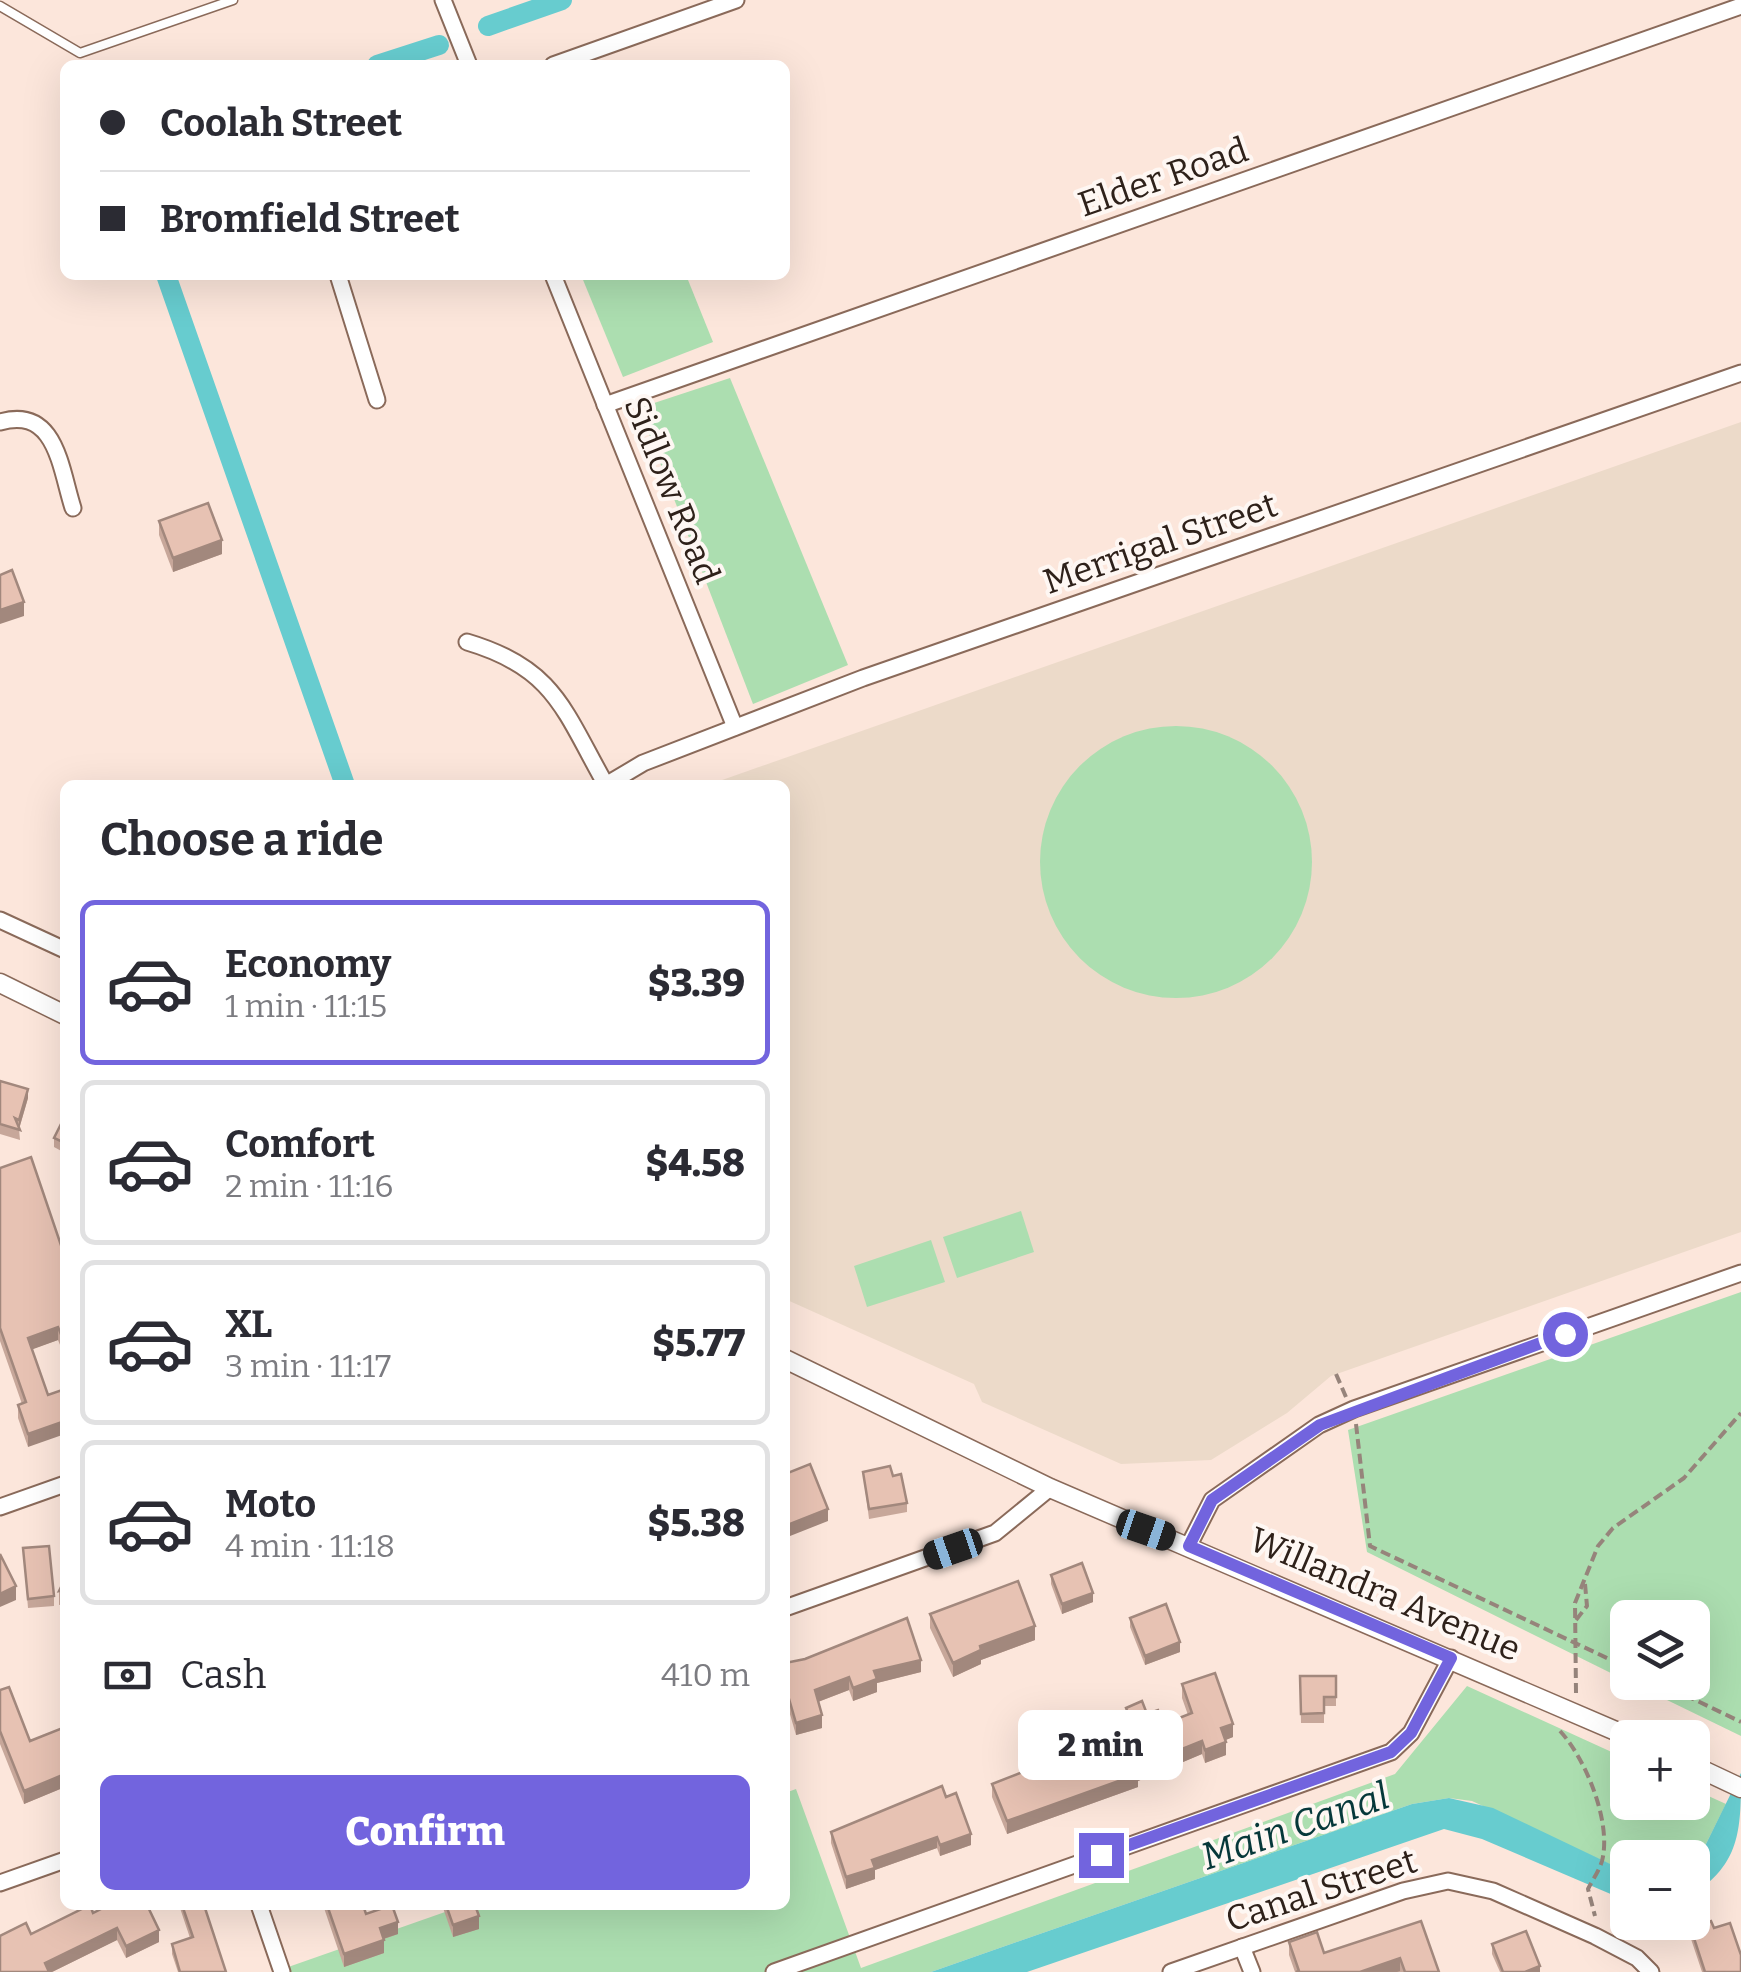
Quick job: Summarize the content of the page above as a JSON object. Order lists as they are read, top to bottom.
{
  "streets": {
    "street": [
      "Elder Road",
      "Sidlow Road",
      "Merrigal Street",
      "Willandra Avenue",
      "Canal Street"
    ]
  },
  "crossings": [
    ["Elder Road", "Sidlow Road"],
    ["Sidlow Road", "Merrigal Street"]
  ],
  "water": ["Main Canal"],
  "page": {
    "banner": ["Coolah Street", "Bromfield Street"],
    "heading": "Choose a ride",
    "list": [
      {
        "name": "Economy",
        "note": "1 min · 11:15",
        "value": "$3.39"
      },
      {
        "name": "Comfort",
        "note": "2 min · 11:16",
        "value": "$4.58"
      },
      {
        "name": "XL",
        "note": "3 min · 11:17",
        "value": "$5.77"
      },
      {
        "name": "Moto",
        "note": "4 min · 11:18",
        "value": "$5.38"
      }
    ],
    "map_buttons": ["+", "−"],
    "pay": ["Cash", "410 m"],
    "bubble": "2 min",
    "buttons": "Confirm"
  }
}
